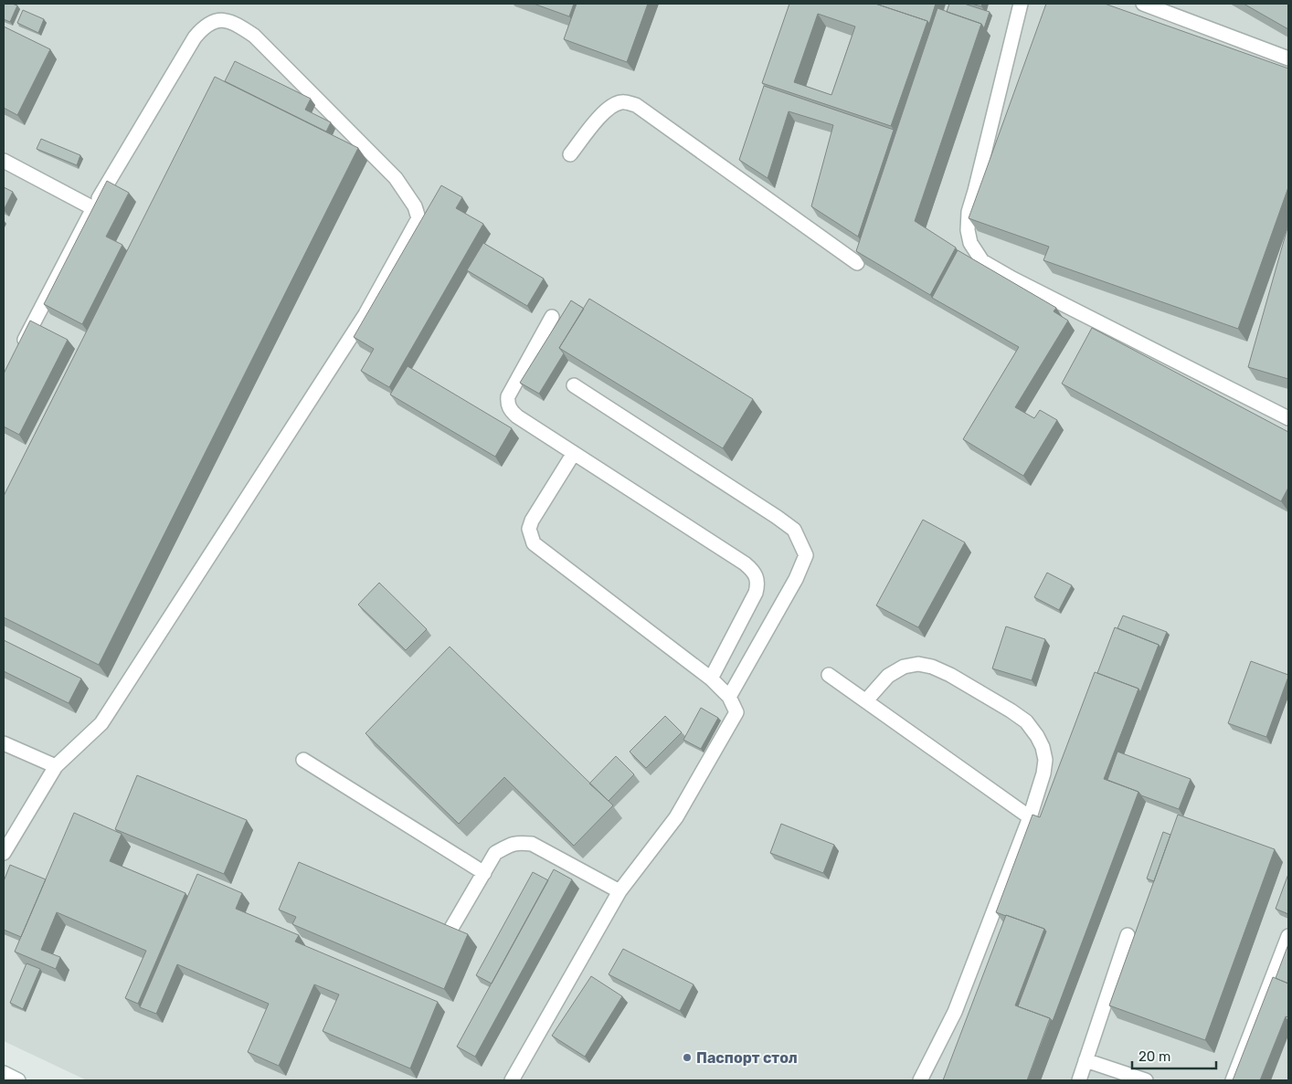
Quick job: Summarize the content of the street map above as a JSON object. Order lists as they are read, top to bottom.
{
  "places": ["Паспорт стол"],
  "scale_bar": "20 m"
}
